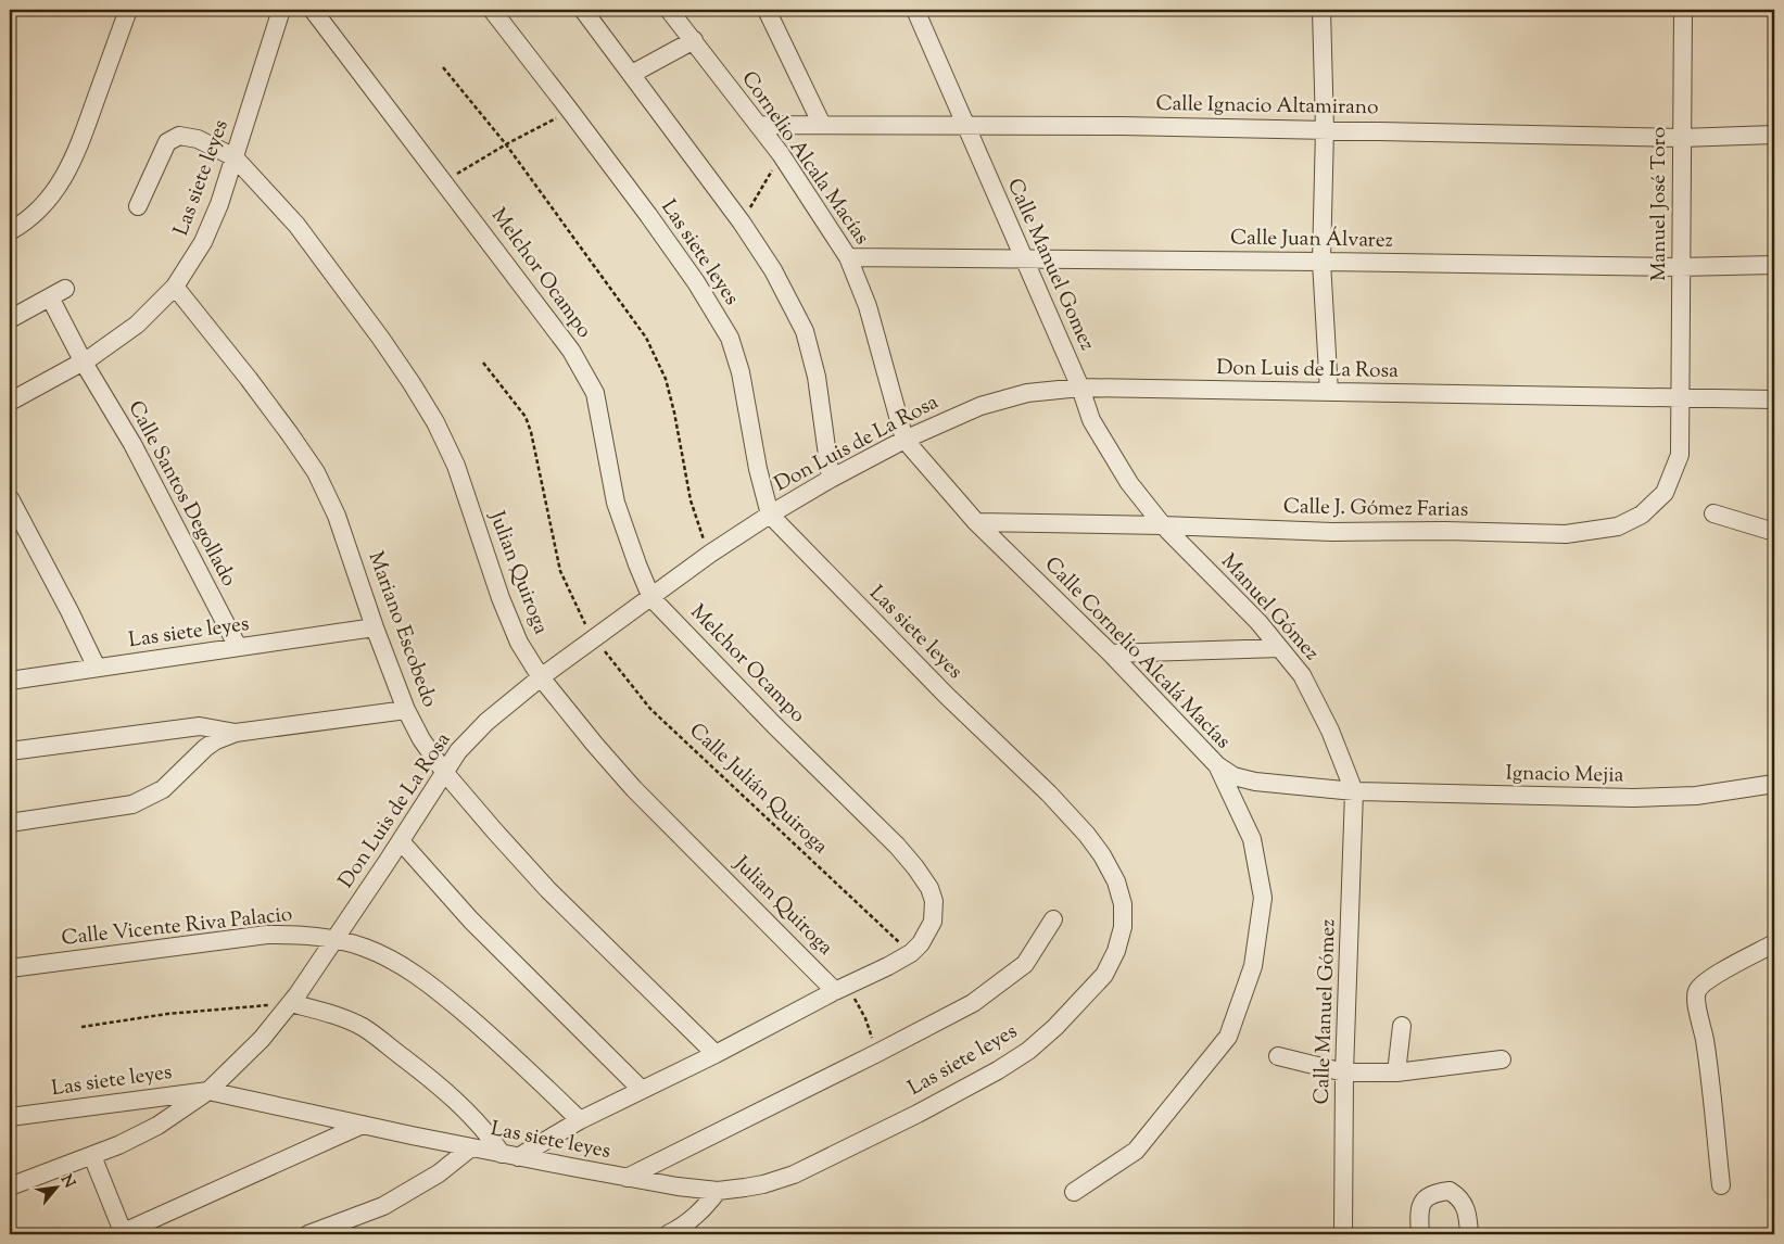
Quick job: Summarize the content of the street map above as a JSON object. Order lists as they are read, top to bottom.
{
  "streets": {
    "street": [
      "Calle Ignacio Altamirano",
      "Cornelio Alcala Macías",
      "Las siete leyes",
      "Manuel José Toro",
      "Calle Juan Álvarez",
      "Calle Manuel Gomez",
      "Melchor Ocampo",
      "Don Luis de La Rosa",
      "Calle Santos Degollado",
      "Calle J. Gómez Farias",
      "Julian Quiroga",
      "Manuel Gómez",
      "Mariano Escobedo",
      "Calle Cornelio Alcalá Macías",
      "Ignacio Mejia",
      "Calle Vicente Riva Palacio",
      "Calle Manuel Gómez"
    ],
    "path": ["Calle Julián Quiroga"]
  },
  "crossings": [
    ["Calle Ignacio Altamirano", "Cornelio Alcala Macías"],
    ["Calle Ignacio Altamirano", "Manuel José Toro"],
    ["Calle Ignacio Altamirano", "Calle Manuel Gomez"],
    ["Cornelio Alcala Macías", "Calle Juan Álvarez"],
    ["Cornelio Alcala Macías", "Don Luis de La Rosa"],
    ["Cornelio Alcala Macías", "Calle Cornelio Alcalá Macías"],
    ["Las siete leyes", "Melchor Ocampo"],
    ["Las siete leyes", "Don Luis de La Rosa"],
    ["Las siete leyes", "Calle Santos Degollado"],
    ["Las siete leyes", "Julian Quiroga"],
    ["Las siete leyes", "Mariano Escobedo"],
    ["Manuel José Toro", "Calle Juan Álvarez"],
    ["Manuel José Toro", "Don Luis de La Rosa"],
    ["Manuel José Toro", "Calle J. Gómez Farias"],
    ["Calle Juan Álvarez", "Calle Manuel Gomez"],
    ["Calle Manuel Gomez", "Don Luis de La Rosa"],
    ["Calle Manuel Gomez", "Calle J. Gómez Farias"],
    ["Calle Manuel Gomez", "Manuel Gómez"],
    ["Melchor Ocampo", "Don Luis de La Rosa"],
    ["Melchor Ocampo", "Julian Quiroga"],
    ["Melchor Ocampo", "Mariano Escobedo"],
    ["Melchor Ocampo", "Calle Julián Quiroga"],
    ["Melchor Ocampo", "Calle Vicente Riva Palacio"],
    ["Don Luis de La Rosa", "Calle J. Gómez Farias"],
    ["Don Luis de La Rosa", "Julian Quiroga"],
    ["Don Luis de La Rosa", "Mariano Escobedo"],
    ["Don Luis de La Rosa", "Calle Cornelio Alcalá Macías"],
    ["Don Luis de La Rosa", "Calle Julián Quiroga"],
    ["Don Luis de La Rosa", "Calle Vicente Riva Palacio"],
    ["Calle J. Gómez Farias", "Manuel Gómez"],
    ["Calle J. Gómez Farias", "Calle Cornelio Alcalá Macías"],
    ["Manuel Gómez", "Ignacio Mejia"],
    ["Manuel Gómez", "Calle Manuel Gómez"],
    ["Calle Cornelio Alcalá Macías", "Ignacio Mejia"],
    ["Ignacio Mejia", "Calle Manuel Gómez"]
  ],
  "north": "top right"
}
